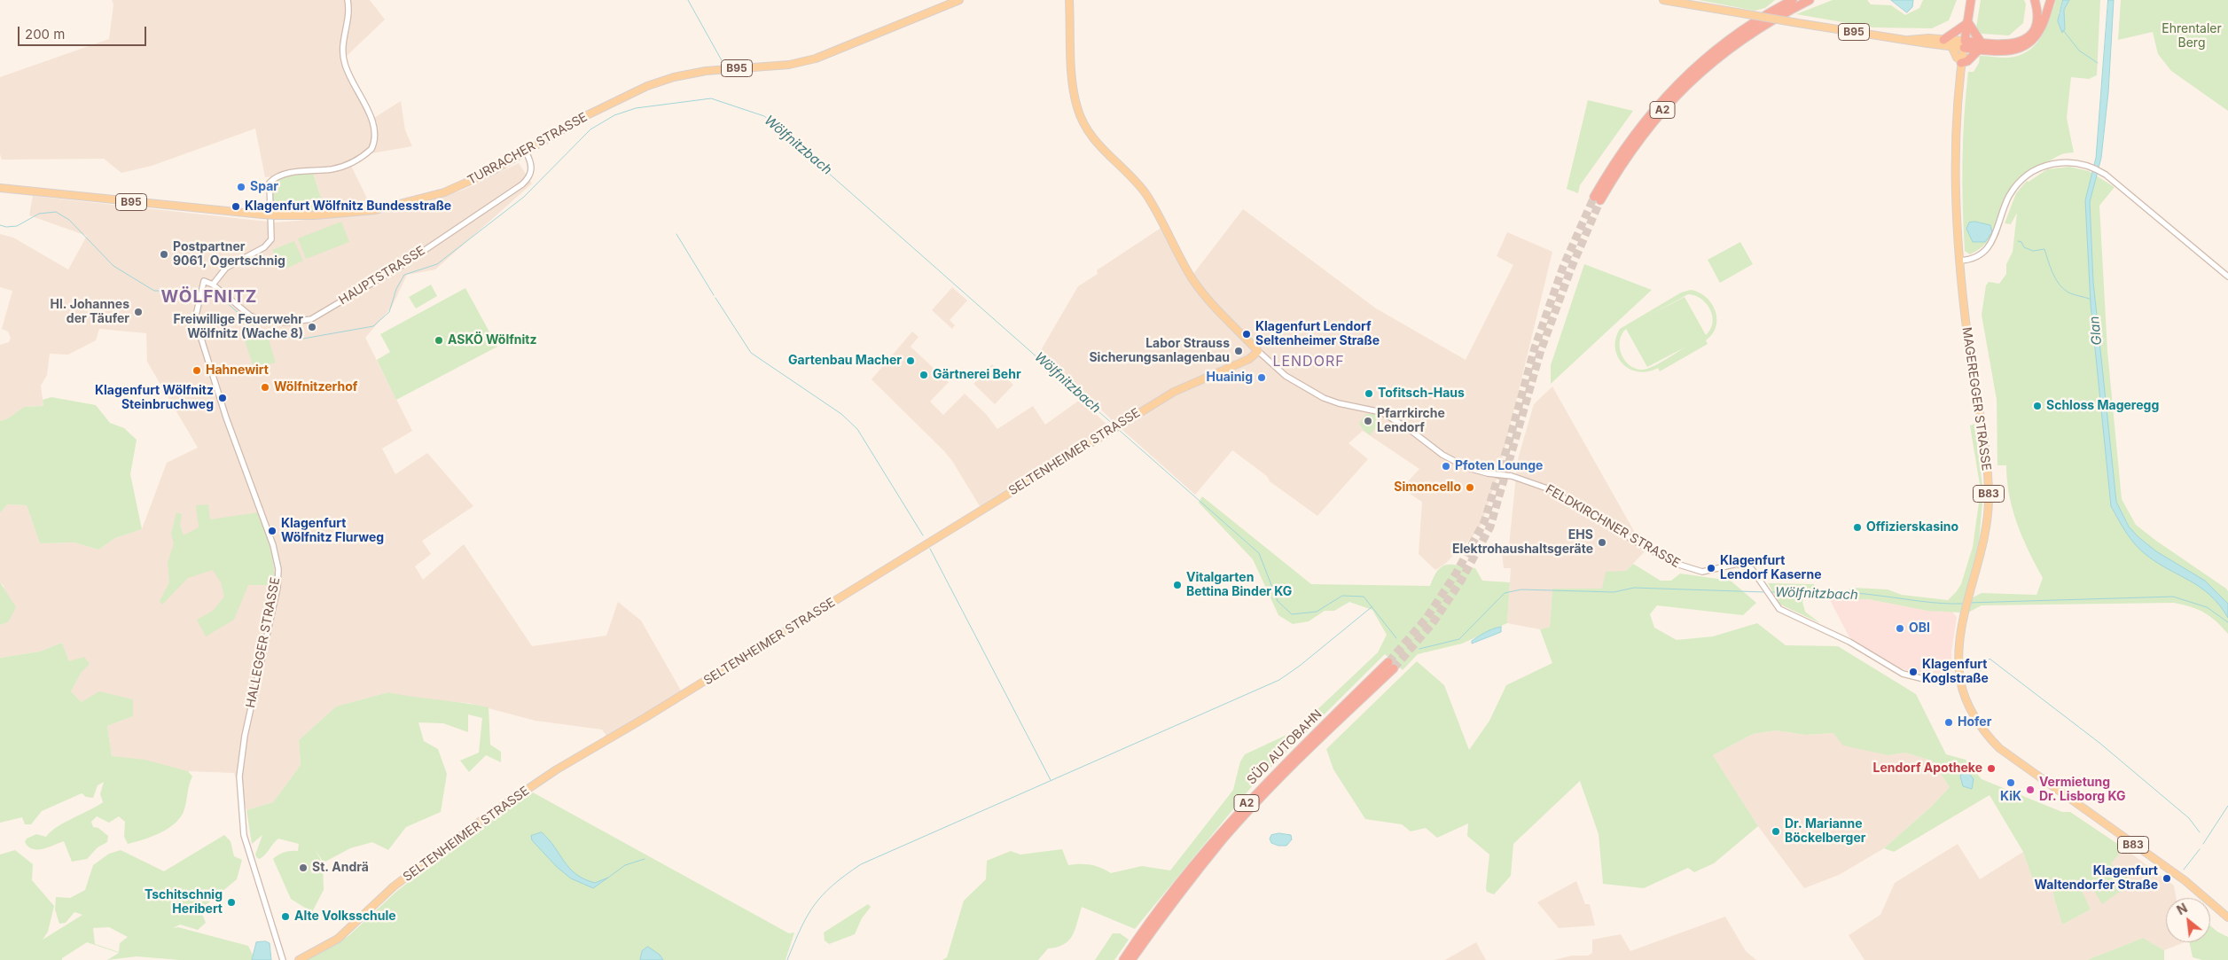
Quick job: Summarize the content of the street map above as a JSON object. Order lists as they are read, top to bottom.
{
  "streets": {
    "highway": ["A2", "SÜD AUTOBAHN"],
    "main road": [
      "B95",
      "TURRACHER STRASSE",
      "MAGEREGGER STRASSE",
      "SELTENHEIMER STRASSE",
      "B83",
      "FELDKIRCHNER STRASSE"
    ],
    "street": ["HAUPTSTRASSE", "HALLEGGER STRASSE"]
  },
  "crossings": [
    ["B95", "MAGEREGGER STRASSE"],
    ["TURRACHER STRASSE", "HAUPTSTRASSE"],
    ["HAUPTSTRASSE", "HALLEGGER STRASSE"],
    ["MAGEREGGER STRASSE", "B83"],
    ["MAGEREGGER STRASSE", "FELDKIRCHNER STRASSE"],
    ["SELTENHEIMER STRASSE", "FELDKIRCHNER STRASSE"],
    ["B83", "FELDKIRCHNER STRASSE"]
  ],
  "districts": ["WÖLFNITZ", "LENDORF"],
  "water": ["Wölfnitzbach", "Glan"],
  "parks": ["Ehrentaler Berg"],
  "places": [
    "Spar",
    "Klagenfurt Wölfnitz Bundesstraße",
    "Postpartner 9061, Ogertschnig",
    "Hl. Johannes der Täufer",
    "Freiwillige Feuerwehr Wölfnitz (Wache 8)",
    "Klagenfurt Lendorf Seltenheimer Straße",
    "ASKÖ Wölfnitz",
    "Labor Strauss Sicherungsanlagenbau",
    "Gartenbau Macher",
    "Hahnewirt",
    "Gärtnerei Behr",
    "Huainig",
    "Wölfnitzerhof",
    "Tofitsch-Haus",
    "Klagenfurt Wölfnitz Steinbruchweg",
    "Schloss Mageregg",
    "Pfarrkirche Lendorf",
    "Pfoten Lounge",
    "Simoncello",
    "Offizierskasino",
    "Klagenfurt Wölfnitz Flurweg",
    "EHS Elektrohaushaltsgeräte",
    "Klagenfurt Lendorf Kaserne",
    "Vitalgarten Bettina Binder KG",
    "OBI",
    "Klagenfurt Koglstraße",
    "Hofer",
    "Lendorf Apotheke",
    "KiK",
    "Vermietung Dr. Lisborg KG",
    "Dr. Marianne Böckelberger",
    "St. Andrä",
    "Klagenfurt Waltendorfer Straße",
    "Tschitschnig Heribert",
    "Alte Volksschule"
  ],
  "scale_bar": "200 m",
  "north": "top left"
}
